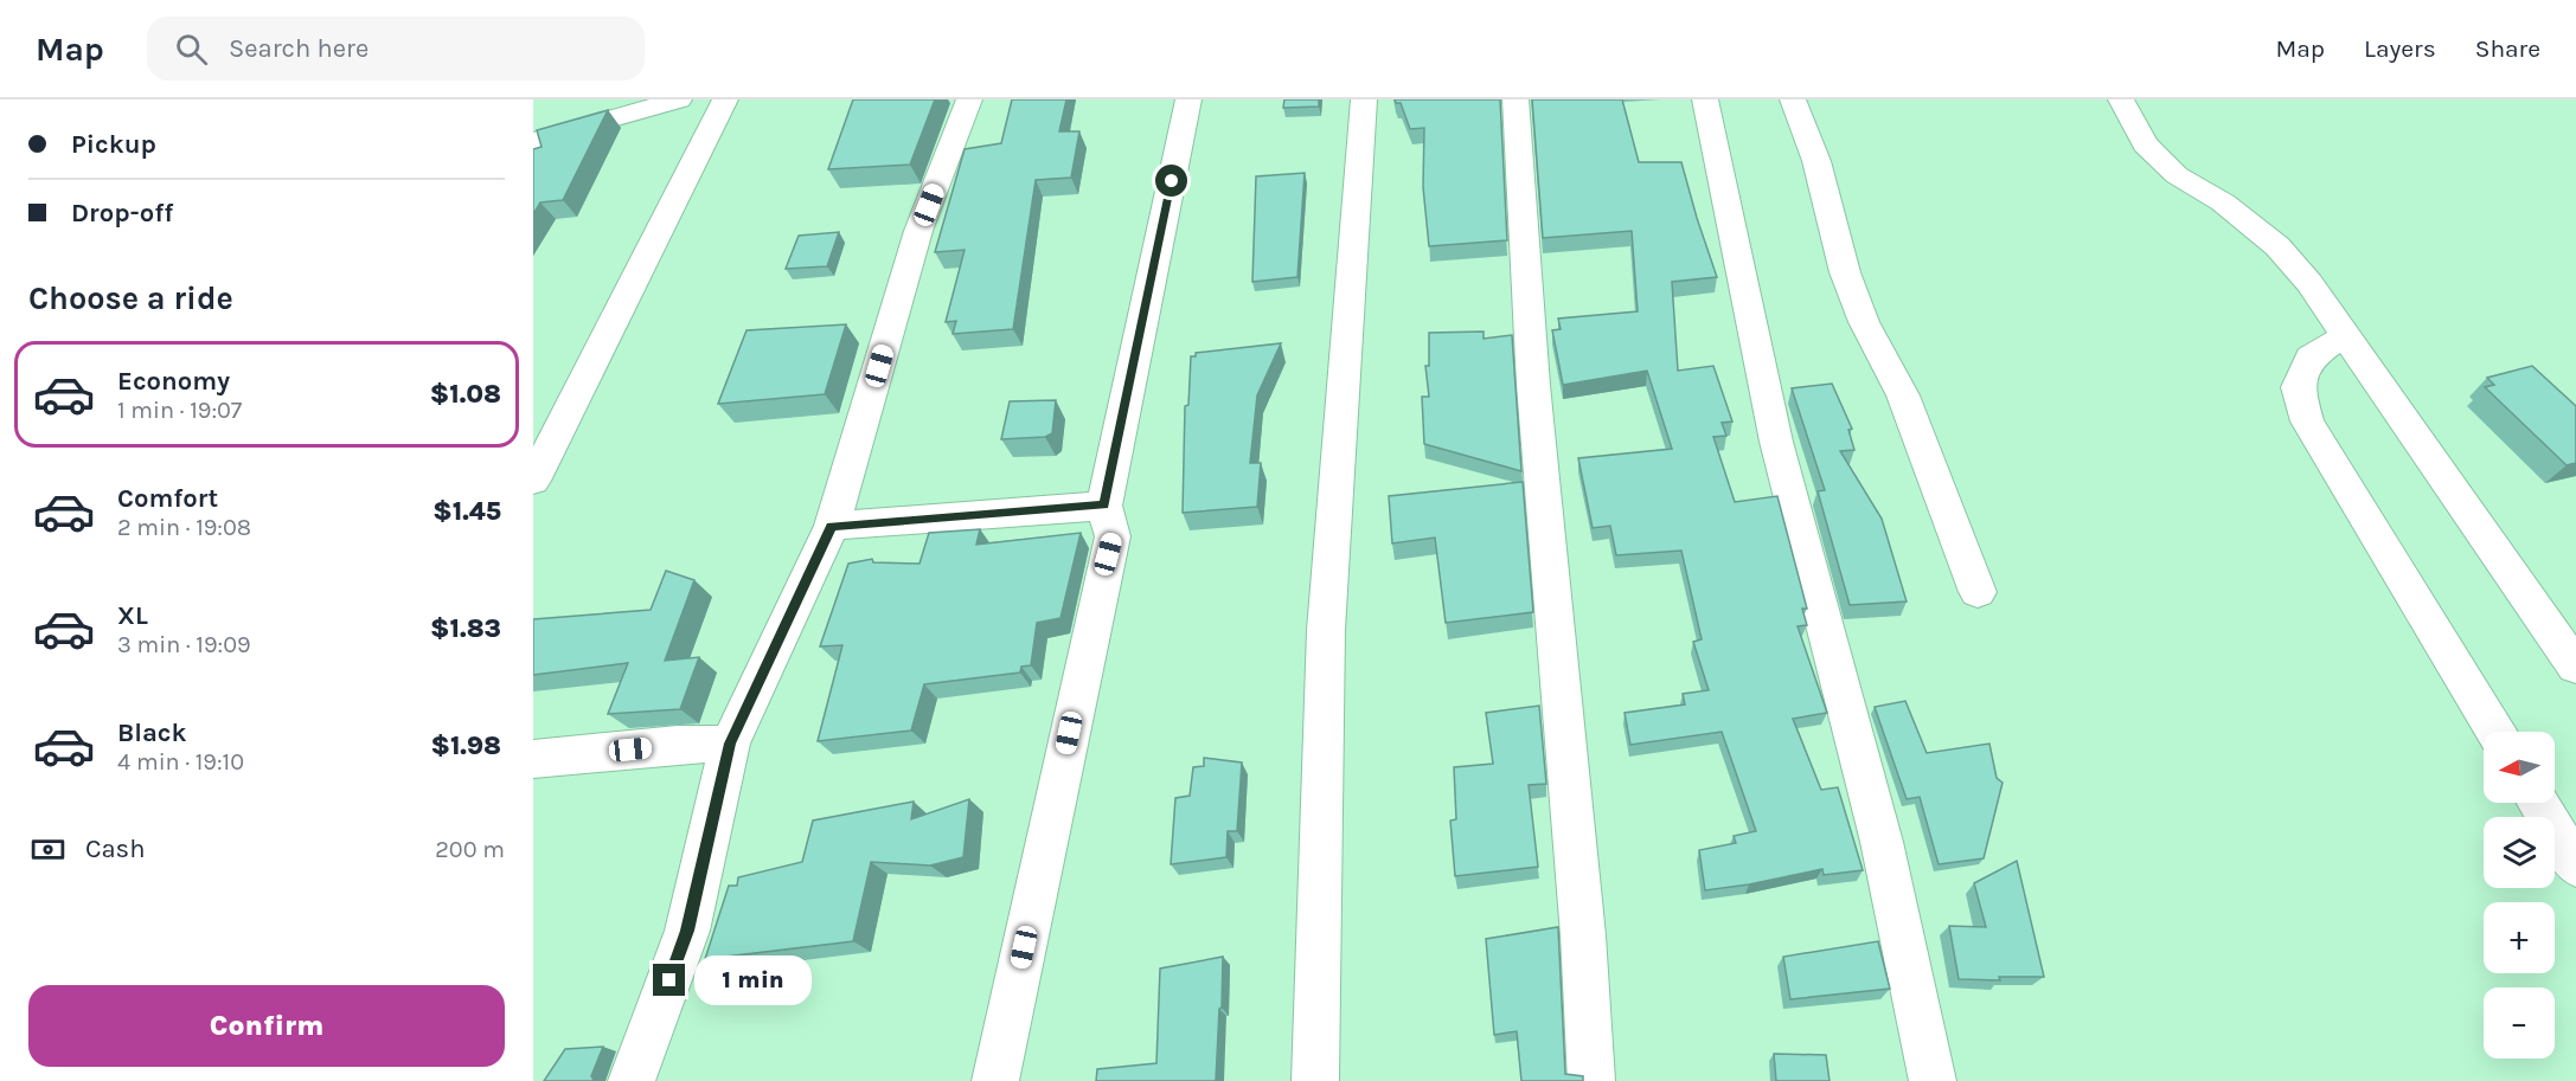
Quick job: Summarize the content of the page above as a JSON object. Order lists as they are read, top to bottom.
{
  "north": "left",
  "page": {
    "header": "Map",
    "search": "Search here",
    "nav": ["Map", "Layers", "Share"],
    "banner": ["Pickup", "Drop-off"],
    "heading": "Choose a ride",
    "list": [
      {
        "name": "Economy",
        "note": "1 min · 19:07",
        "value": "$1.08"
      },
      {
        "name": "Comfort",
        "note": "2 min · 19:08",
        "value": "$1.45"
      },
      {
        "name": "XL",
        "note": "3 min · 19:09",
        "value": "$1.83"
      },
      {
        "name": "Black",
        "note": "4 min · 19:10",
        "value": "$1.98"
      }
    ],
    "map_buttons": ["+", "−"],
    "pay": ["Cash", "200 m"],
    "bubble": "1 min",
    "buttons": "Confirm"
  }
}
